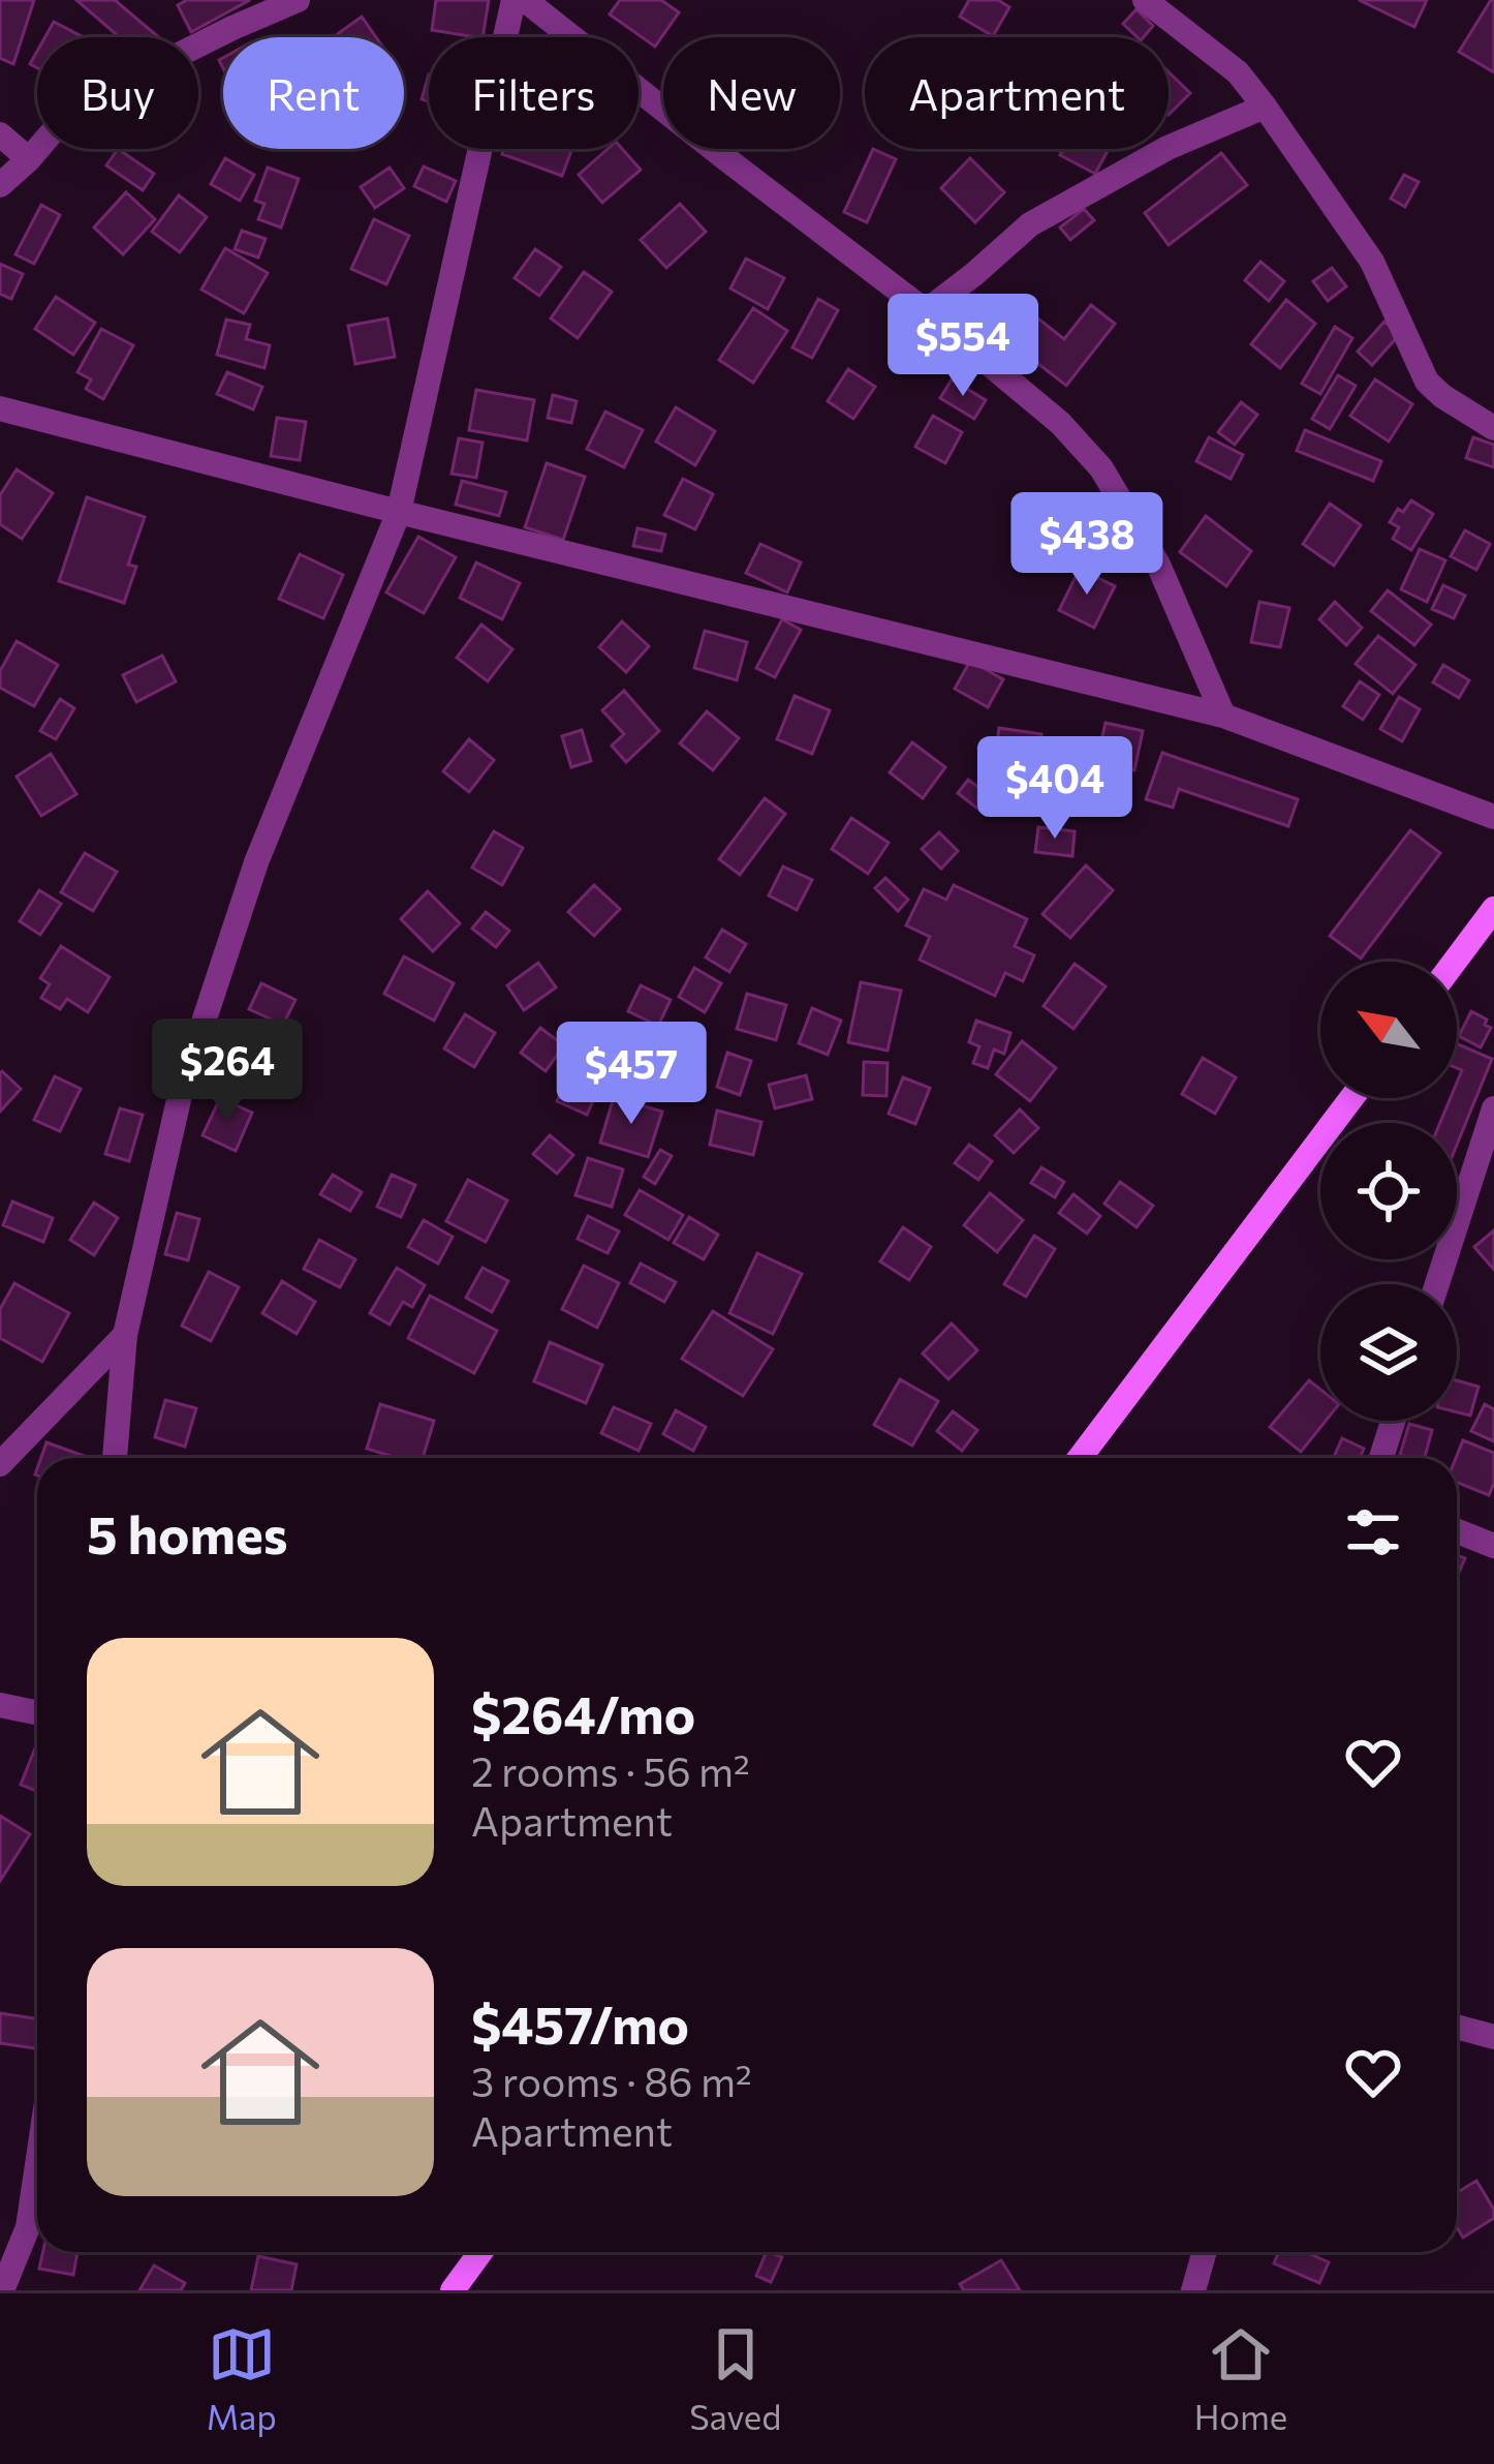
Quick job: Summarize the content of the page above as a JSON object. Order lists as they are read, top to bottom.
{
  "north": "top left",
  "page": {
    "chip": [
      "Buy",
      "Rent",
      "Filters",
      "New",
      "Apartment"
    ],
    "price": [
      "$554",
      "$438",
      "$404",
      "$264",
      "$457"
    ],
    "heading": "5 homes",
    "list": [
      {
        "name": "$264/mo",
        "note": "2 rooms · 56 m² · Apartment"
      },
      {
        "name": "$457/mo",
        "note": "3 rooms · 86 m² · Apartment"
      }
    ],
    "tabs": ["Map", "Saved", "Home"]
  }
}
